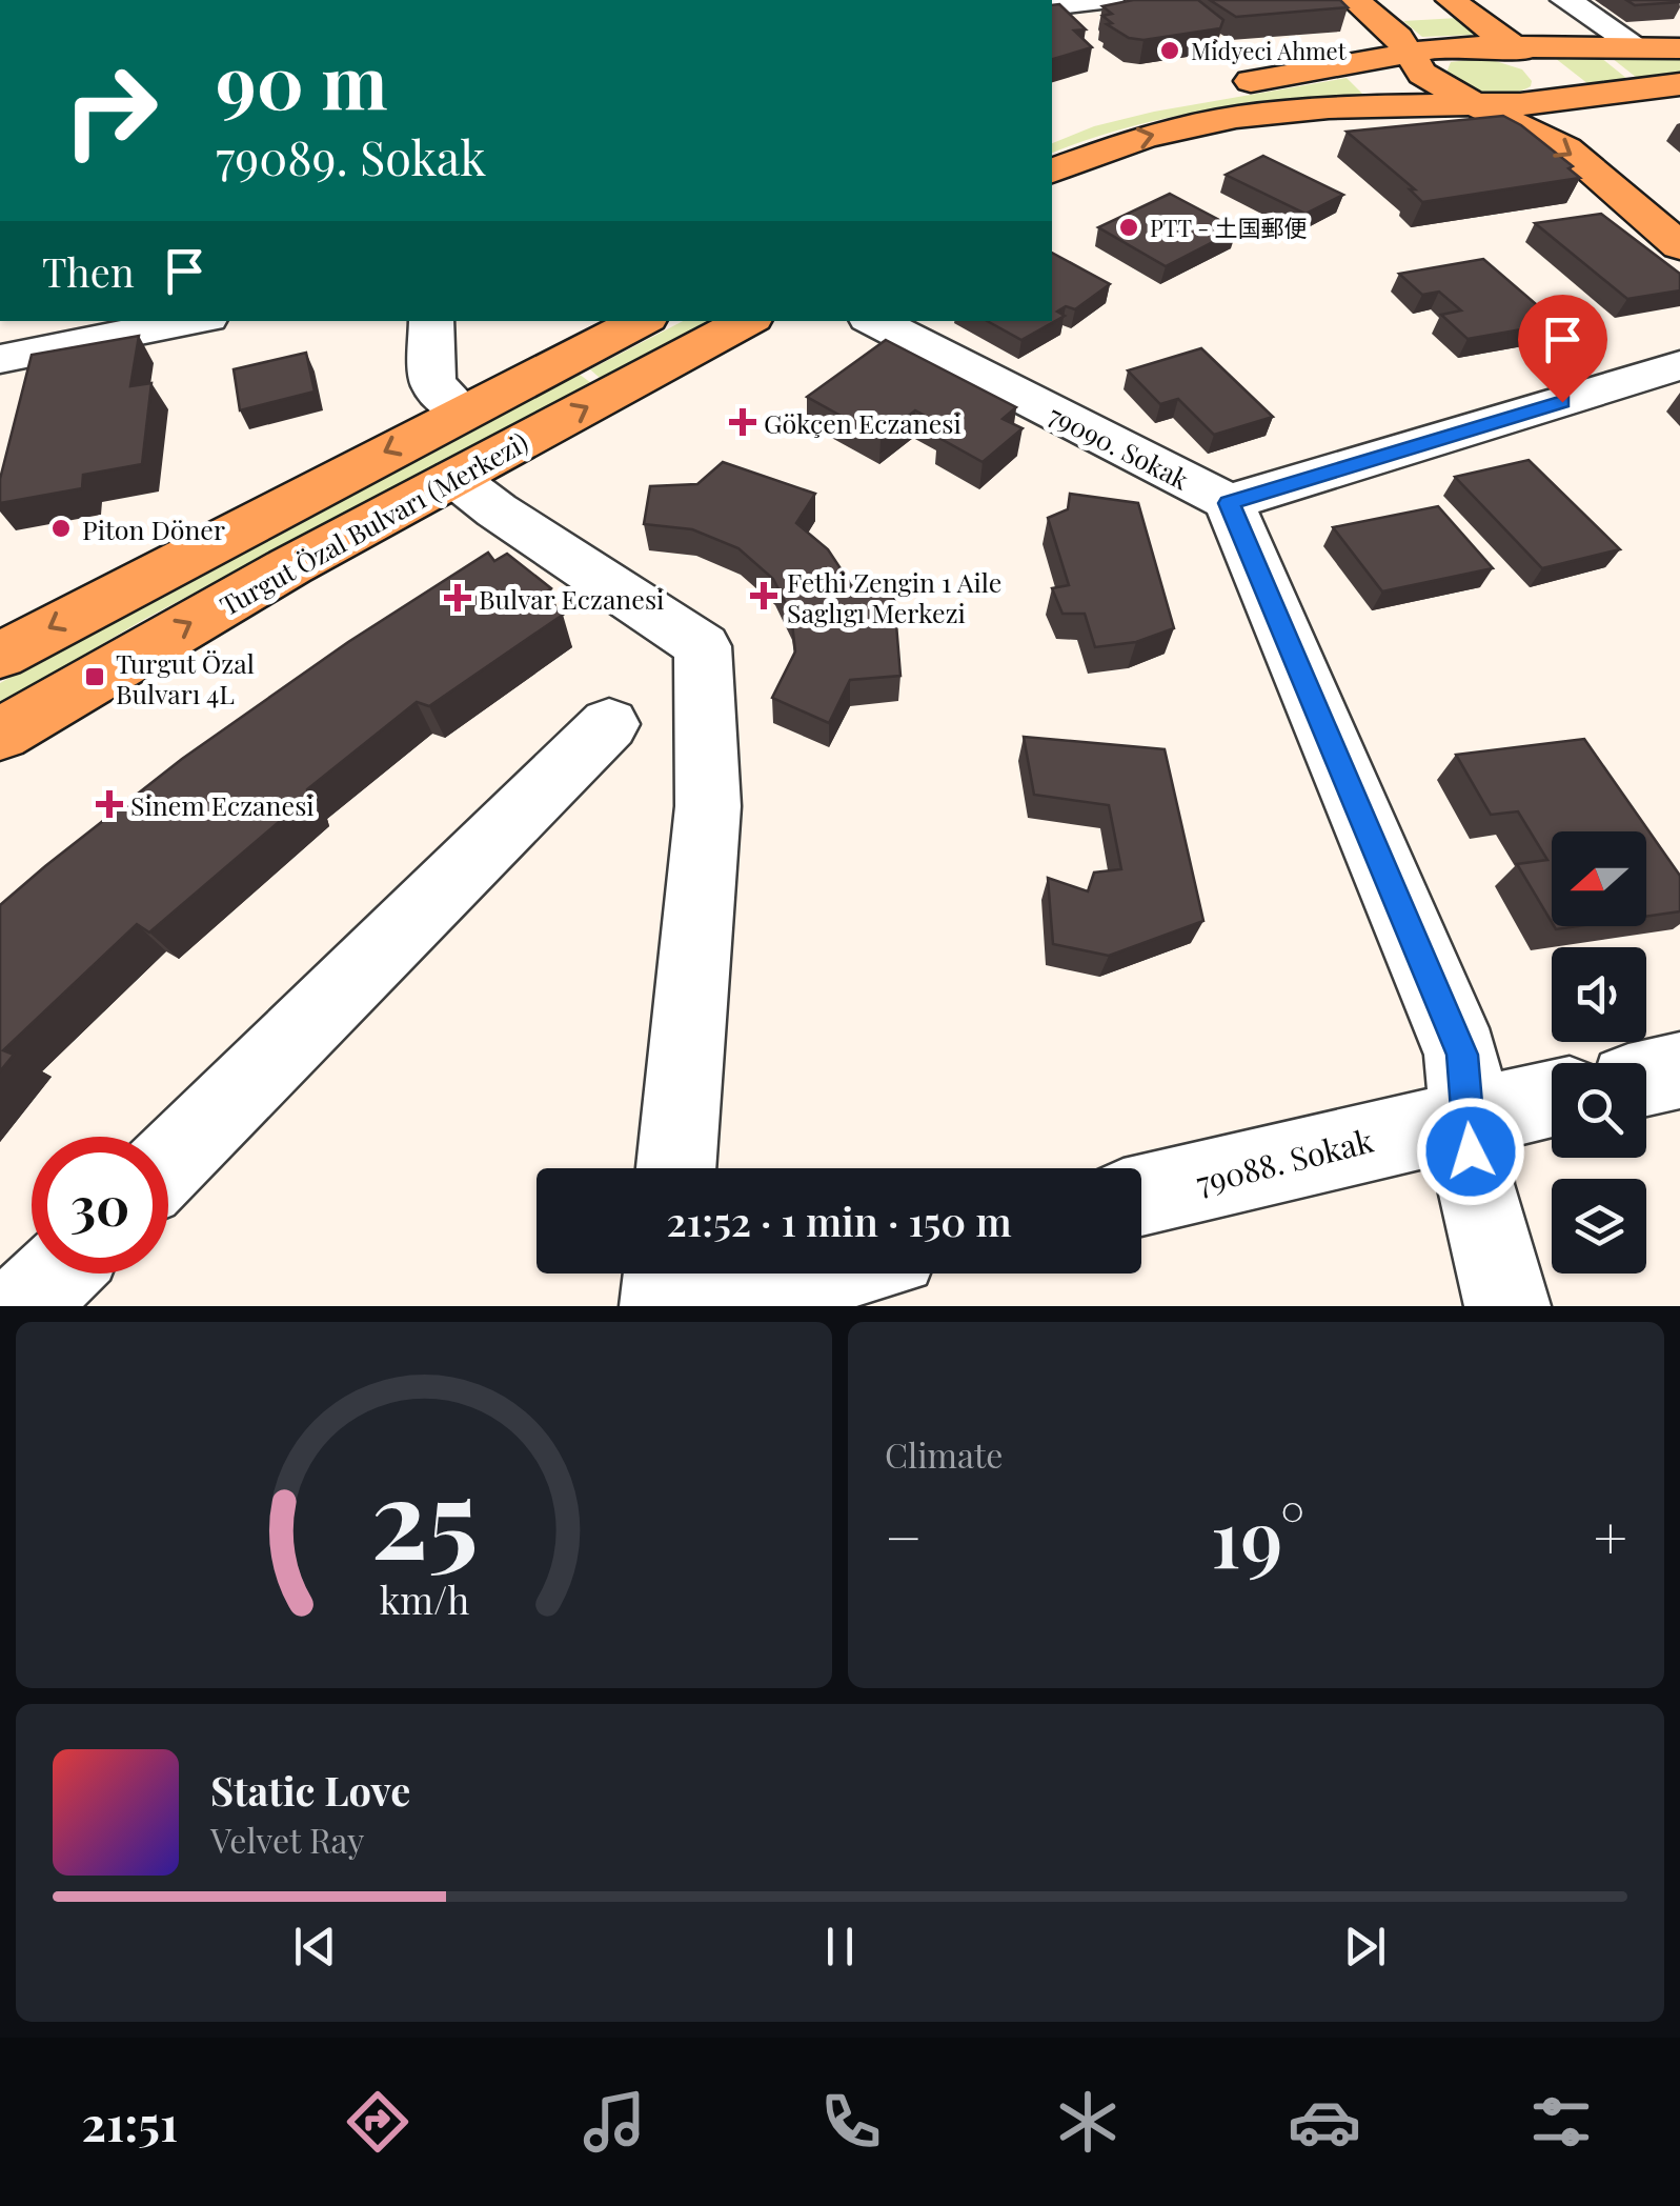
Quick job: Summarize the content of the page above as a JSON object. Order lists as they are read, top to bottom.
{
  "streets": {
    "main road": ["Turgut Özal Bulvarı (Merkezi)"],
    "street": ["79090. Sokak", "79088. Sokak"]
  },
  "places": {
    "other": ["Midyeci Ahmet", "PTT - 土国郵便", "Piton Döner"],
    "health": [
      "Gökçen Eczanesi",
      "Fethi Zengin 1 Aile Saglıgı Merkezi",
      "Bulvar Eczanesi",
      "Sinem Eczanesi"
    ],
    "transit": ["Turgut Özal Bulvarı 4L"]
  },
  "north": "left",
  "page": {
    "turn": ["90 m", "79089. Sokak"],
    "then": "Then",
    "limit": "30",
    "trip": "21:52 · 1 min · 150 m",
    "tile": "Climate",
    "heat": ["−", "19°", "+"],
    "song": ["Static Love", "Velvet Ray"],
    "tabs": "21:51",
    "gauge": ["25", "km/h"]
  }
}
